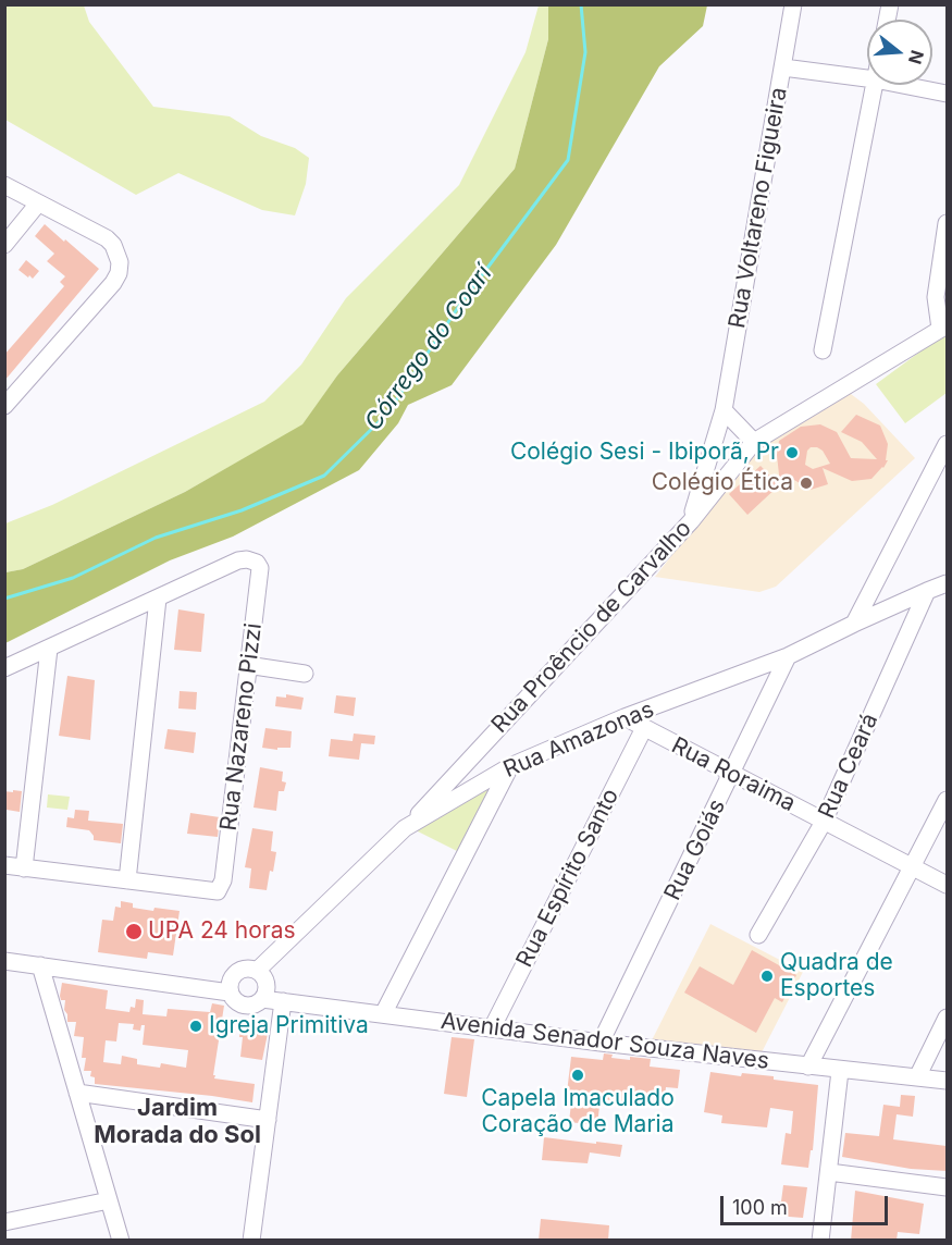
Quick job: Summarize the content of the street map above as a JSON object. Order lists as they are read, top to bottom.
{
  "streets": {
    "street": [
      "Rua Voltareno Figueira",
      "Rua Proêncio de Carvalho",
      "Rua Nazareno Pizzi",
      "Rua Amazonas",
      "Rua Ceará",
      "Rua Roraima",
      "Rua Goiás",
      "Rua Espírito Santo",
      "Avenida Senador Souza Naves"
    ]
  },
  "crossings": [
    ["Rua Voltareno Figueira", "Rua Proêncio de Carvalho"],
    ["Rua Proêncio de Carvalho", "Rua Amazonas"],
    ["Rua Amazonas", "Rua Ceará"],
    ["Rua Amazonas", "Rua Roraima"],
    ["Rua Amazonas", "Rua Goiás"],
    ["Rua Amazonas", "Avenida Senador Souza Naves"],
    ["Rua Ceará", "Rua Roraima"],
    ["Rua Roraima", "Rua Goiás"],
    ["Rua Roraima", "Rua Espírito Santo"],
    ["Rua Goiás", "Avenida Senador Souza Naves"],
    ["Rua Espírito Santo", "Avenida Senador Souza Naves"]
  ],
  "districts": ["Jardim Morada do Sol"],
  "water": ["Córrego do Coarí"],
  "places": [
    "Colégio Sesi - Ibiporã, Pr",
    "Colégio Ética",
    "UPA 24 horas",
    "Quadra de Esportes",
    "Igreja Primitiva",
    "Capela Imaculado Coração de Maria"
  ],
  "scale_bar": "100 m",
  "north": "right"
}
